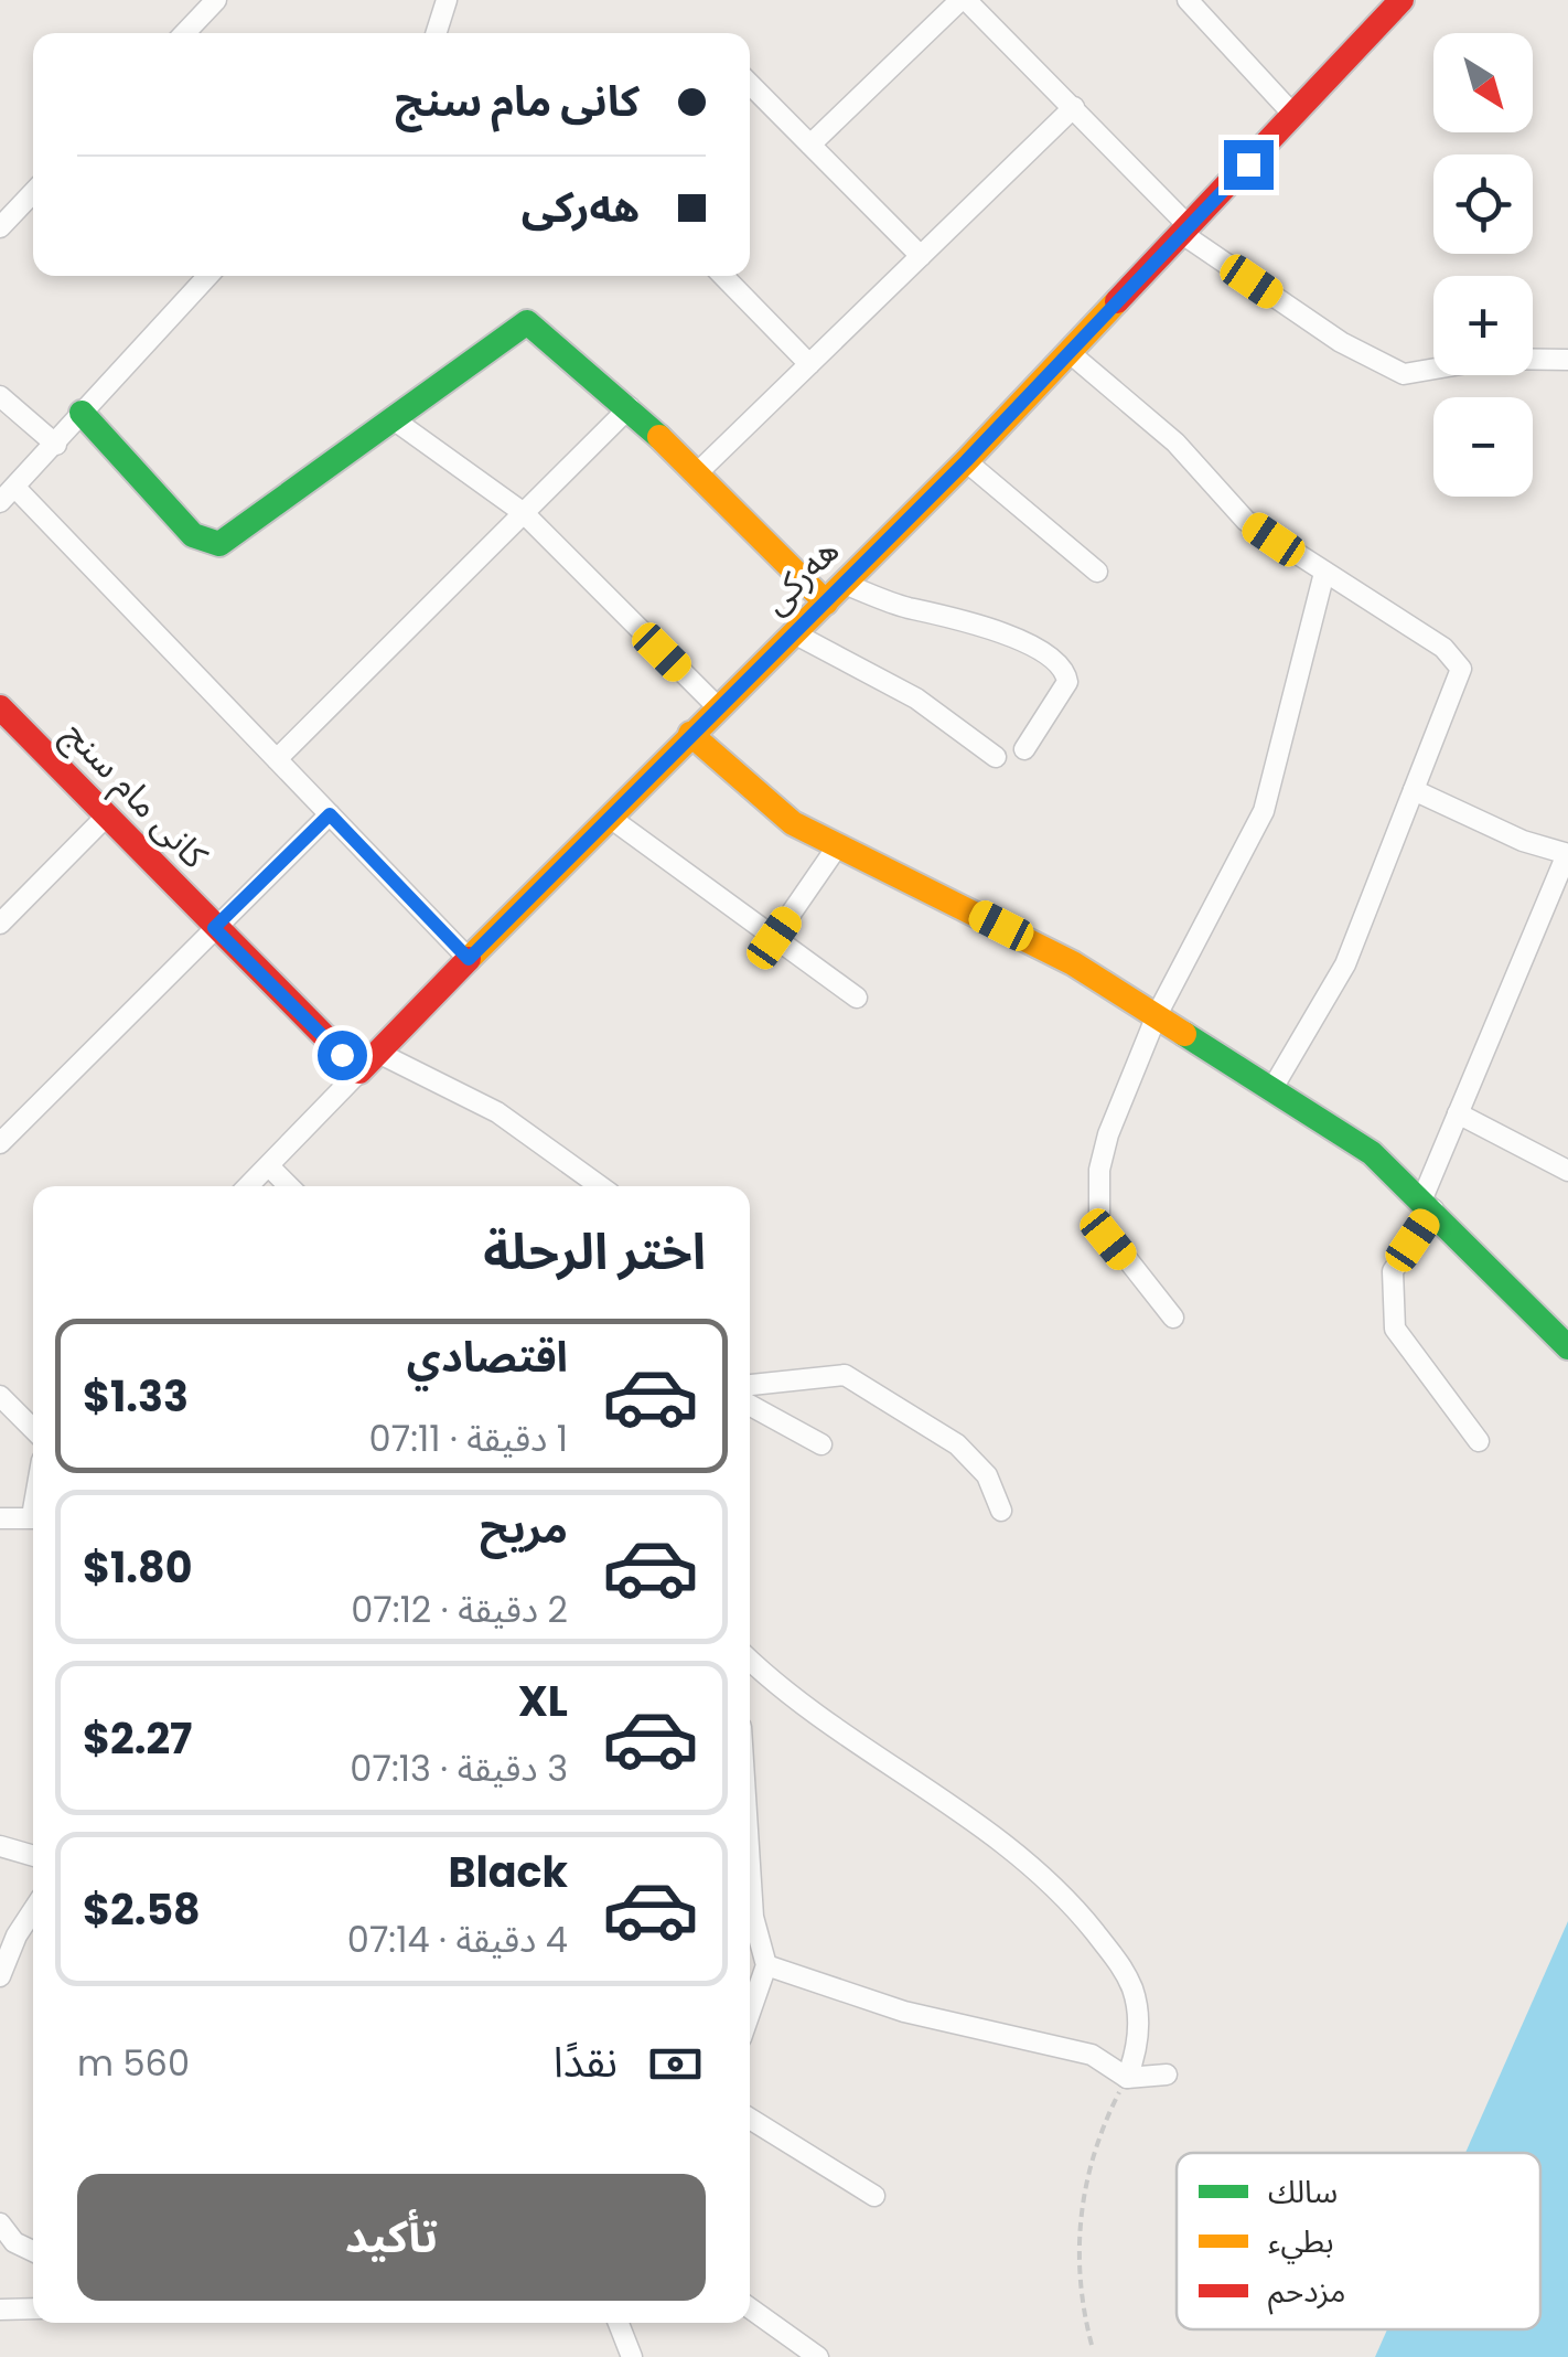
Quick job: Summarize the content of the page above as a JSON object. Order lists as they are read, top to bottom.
{
  "streets": {
    "street": ["هەرکی", "کانی مام سنج"]
  },
  "crossings": [
    ["هەرکی", "کانی مام سنج"]
  ],
  "legend": ["سالك", "بطيء", "مزدحم"],
  "north": "bottom right",
  "page": {
    "map_buttons": ["+", "−"],
    "banner": ["کانی مام سنج", "هەرکی"],
    "heading": "اختر الرحلة",
    "list": [
      {
        "name": "اقتصادي",
        "note": "1 دقيقة · 07:11",
        "value": "$1.33"
      },
      {
        "name": "مريح",
        "note": "2 دقيقة · 07:12",
        "value": "$1.80"
      },
      {
        "name": "XL",
        "note": "3 دقيقة · 07:13",
        "value": "$2.27"
      },
      {
        "name": "Black",
        "note": "4 دقيقة · 07:14",
        "value": "$2.58"
      }
    ],
    "pay": ["نقدًا", "560 m"],
    "buttons": "تأكيد"
  }
}
